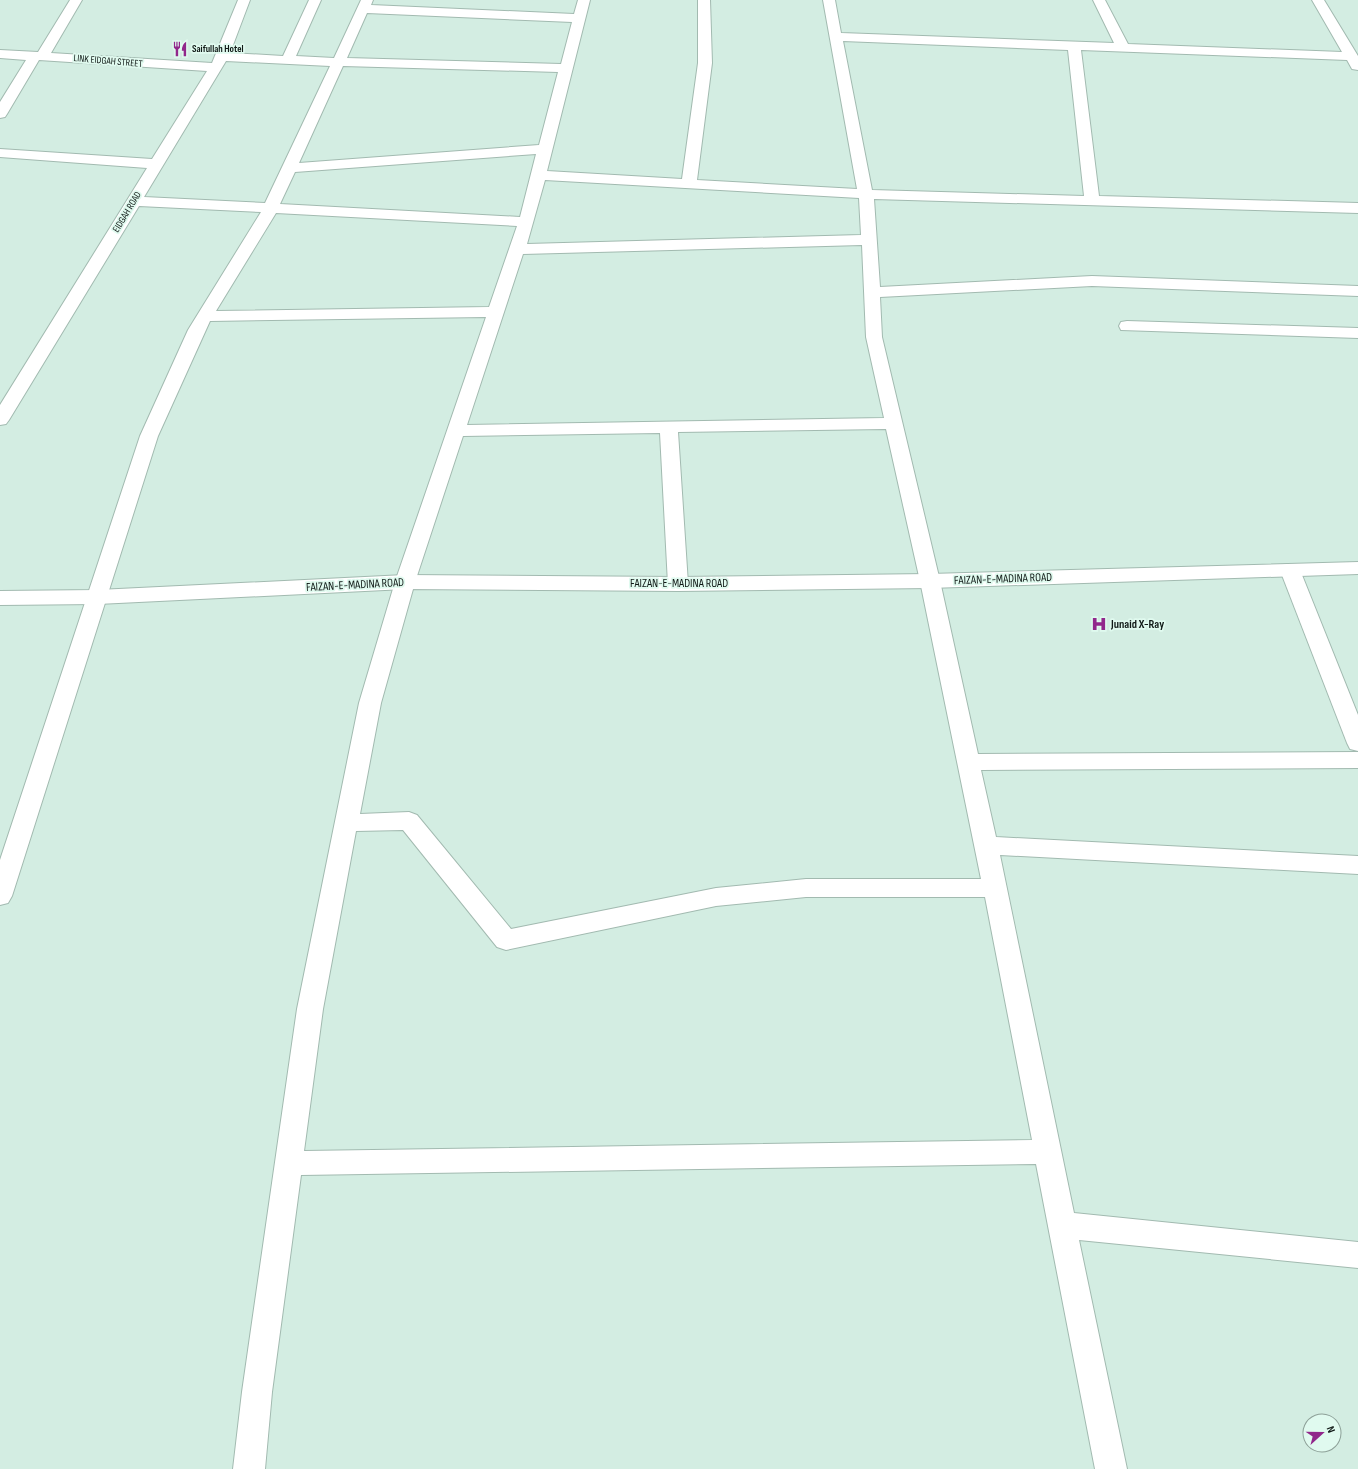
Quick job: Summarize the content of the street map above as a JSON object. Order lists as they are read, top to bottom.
{
  "streets": {
    "street": ["LINK EIDGAH STREET", "EIDGAH ROAD", "FAIZAN-E-MADINA ROAD"]
  },
  "crossings": [
    ["LINK EIDGAH STREET", "EIDGAH ROAD"]
  ],
  "places": {
    "restaurant": ["Saifullah Hotel"],
    "hospital": ["Junaid X-Ray"]
  },
  "north": "right"
}
